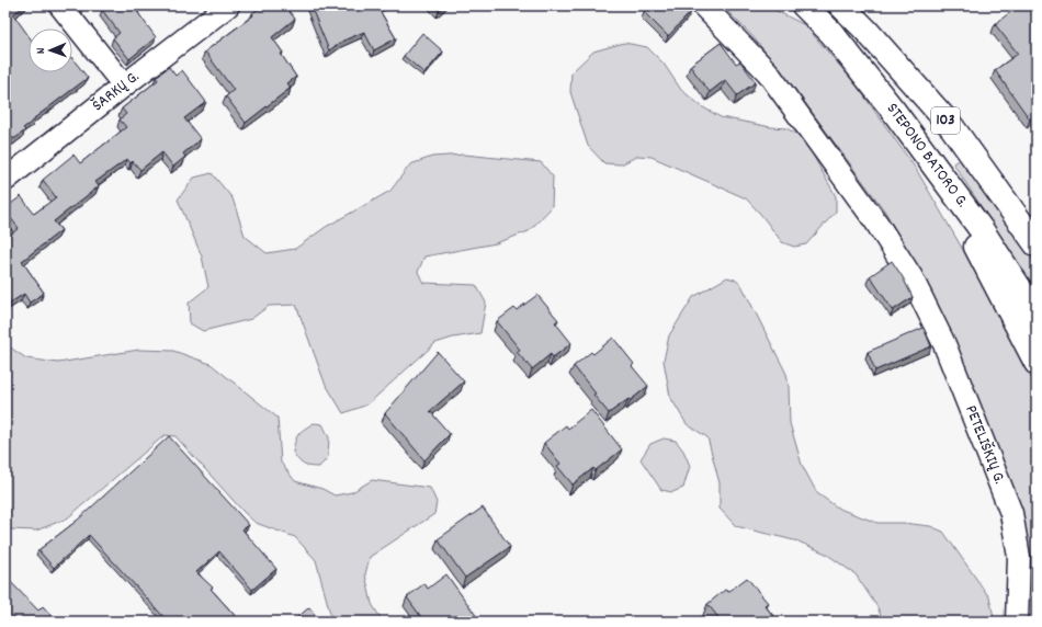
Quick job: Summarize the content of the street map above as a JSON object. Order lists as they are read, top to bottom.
{
  "streets": {
    "main road": ["103", "STEPONO BATORO G."],
    "street": ["ŠARKŲ G.", "PETELIŠKIŲ G."]
  },
  "crossings": [
    ["103", "STEPONO BATORO G."]
  ],
  "north": "left"
}
